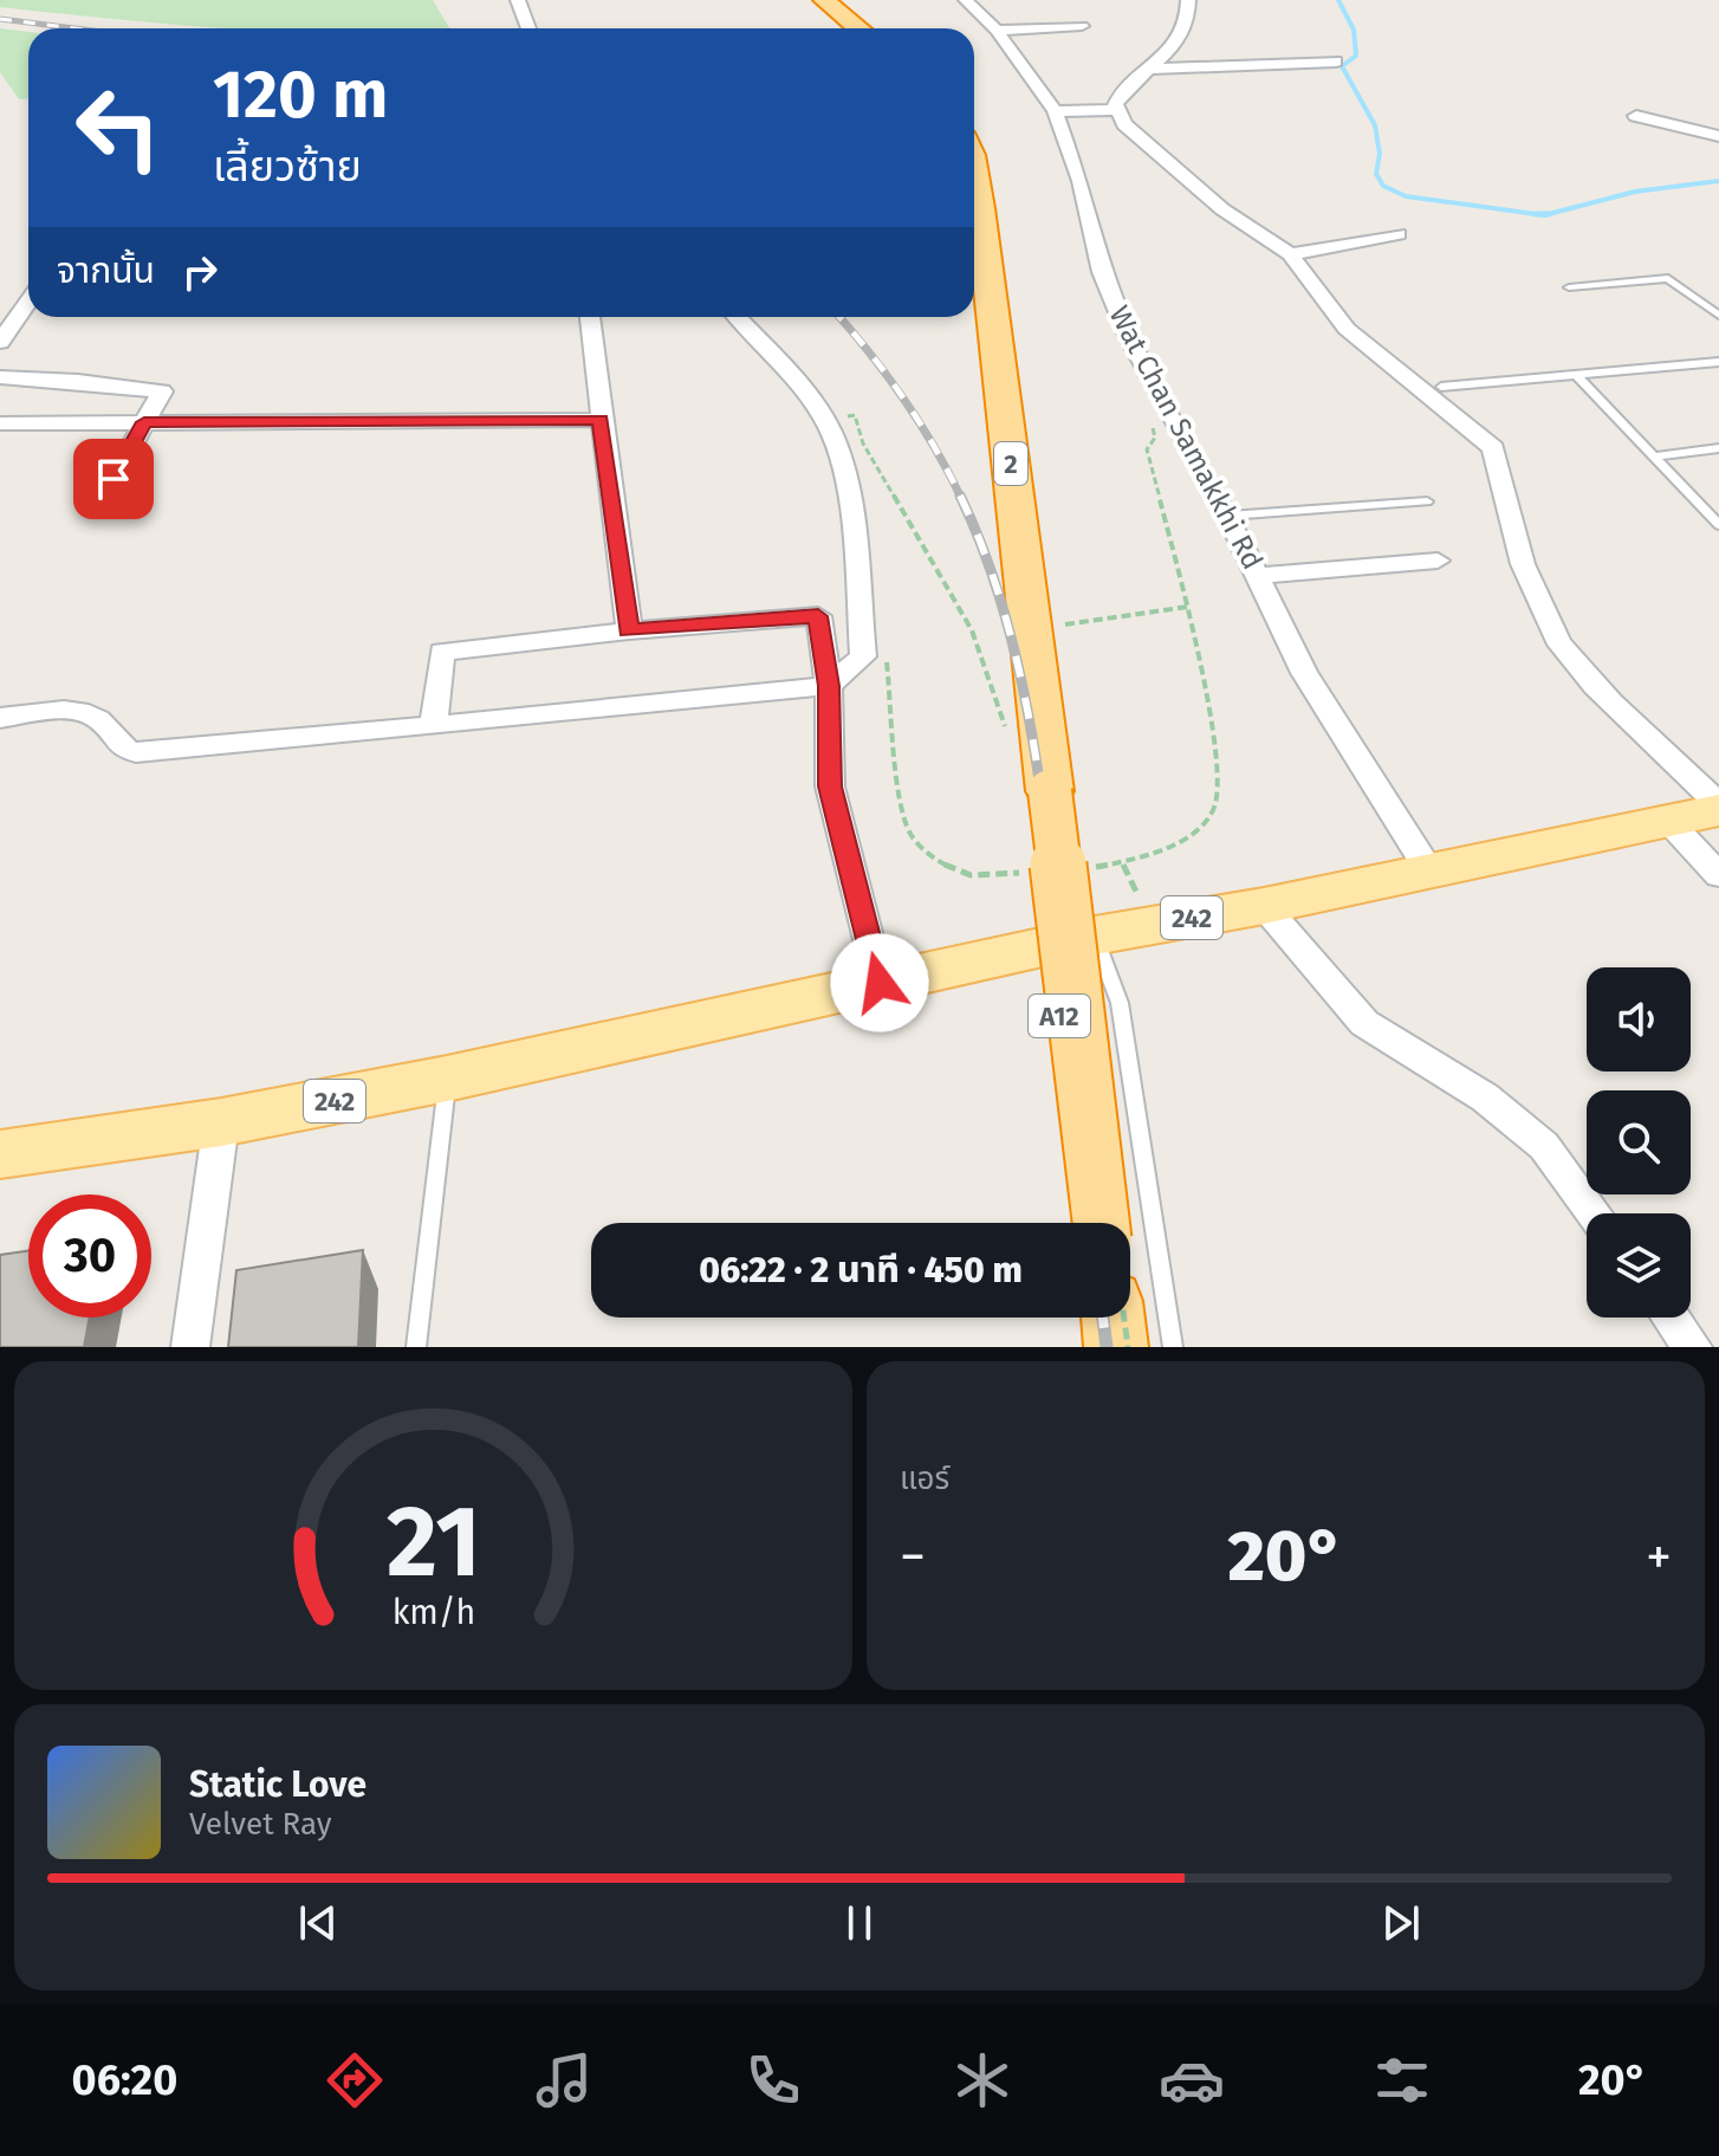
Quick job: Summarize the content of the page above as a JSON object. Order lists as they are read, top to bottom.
{
  "streets": {
    "highway": ["2", "A12"],
    "main road": ["242"],
    "street": ["Wat Chan Samakkhi Rd"]
  },
  "crossings": [
    ["Wat Chan Samakkhi Rd", "242"],
    ["2", "A12"]
  ],
  "page": {
    "turn": ["120 m", "เลี้ยวซ้าย"],
    "then": "จากนั้น",
    "limit": "30",
    "trip": "06:22 · 2 นาที · 450 m",
    "tile": "แอร์",
    "heat": ["−", "20°", "+"],
    "song": ["Static Love", "Velvet Ray"],
    "tabs": ["06:20", "20°"],
    "gauge": ["21", "km/h"]
  }
}
